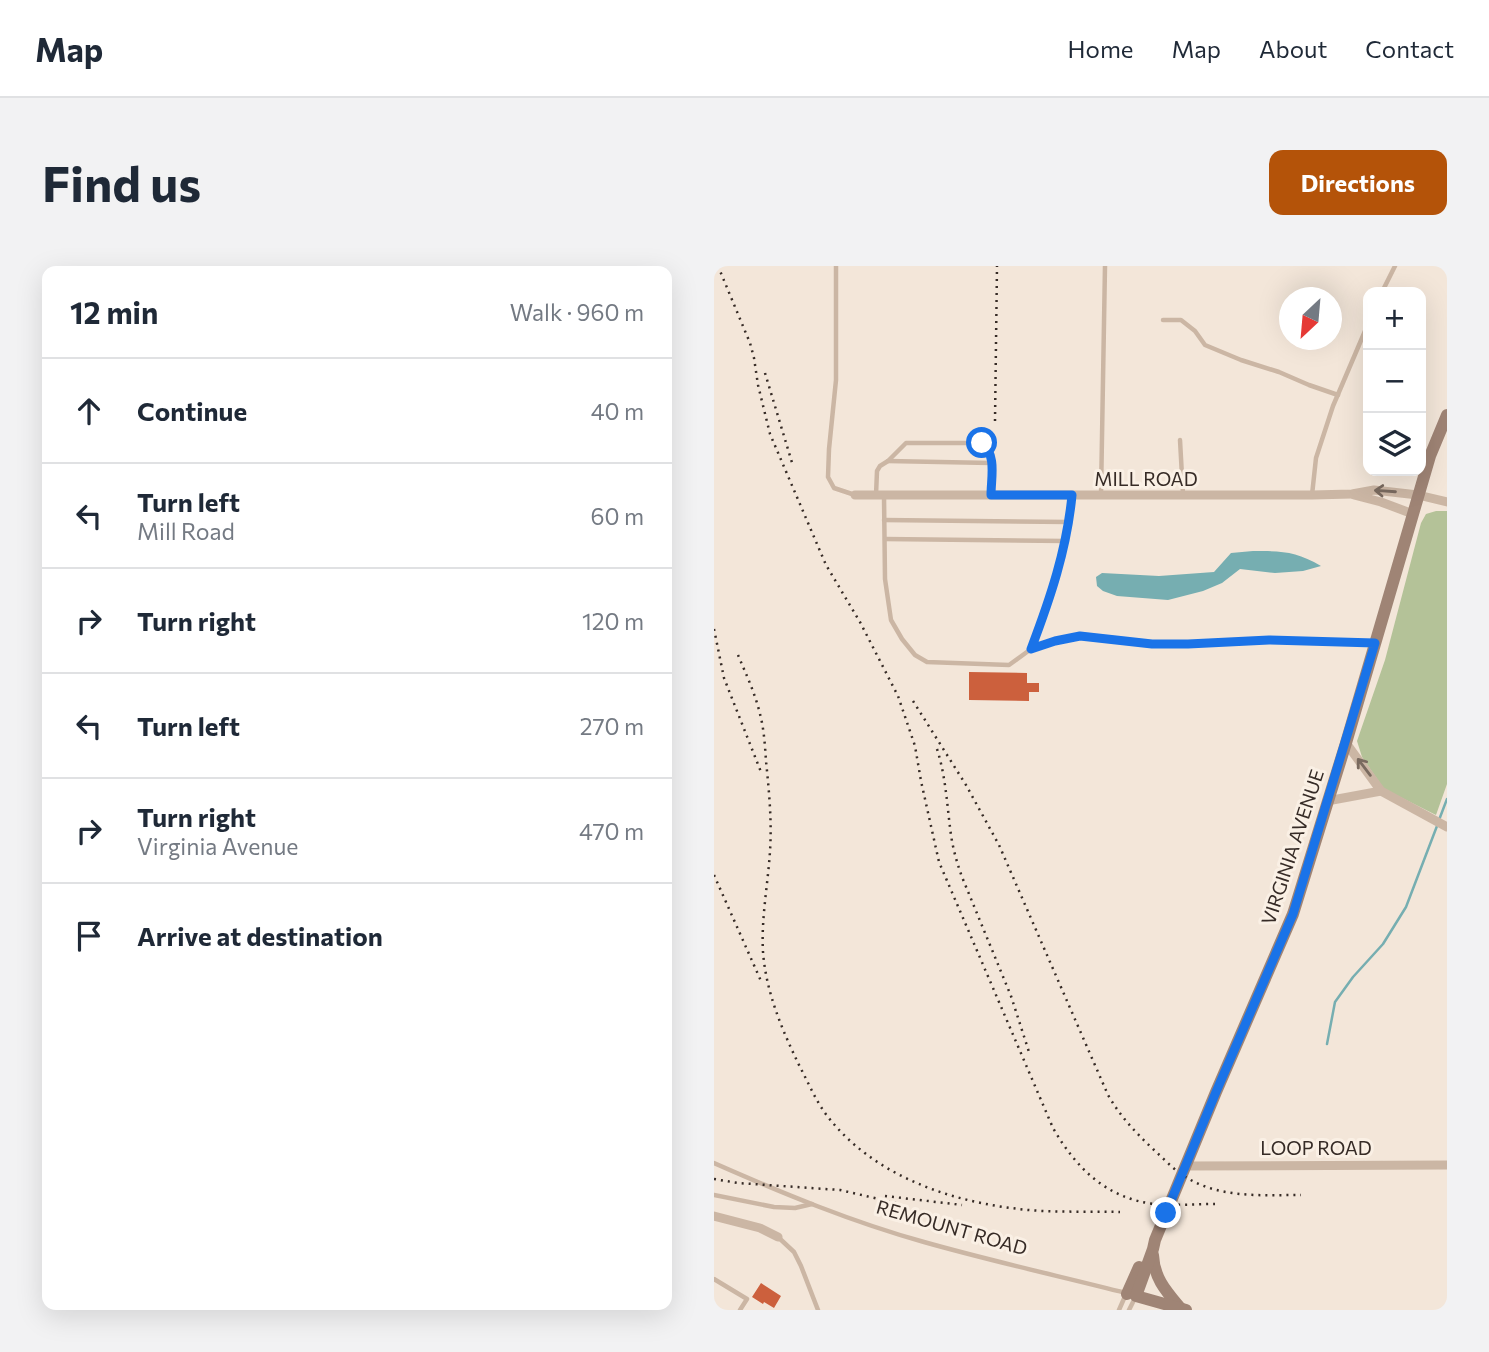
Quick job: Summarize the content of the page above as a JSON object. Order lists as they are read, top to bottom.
{
  "streets": {
    "main road": ["VIRGINIA AVENUE", "REMOUNT ROAD"],
    "street": ["MILL ROAD", "LOOP ROAD"]
  },
  "crossings": [
    ["MILL ROAD", "VIRGINIA AVENUE"],
    ["VIRGINIA AVENUE", "LOOP ROAD"],
    ["VIRGINIA AVENUE", "REMOUNT ROAD"]
  ],
  "north": "bottom left",
  "page": {
    "header": "Map",
    "nav": [
      "Home",
      "Map",
      "About",
      "Contact"
    ],
    "buttons": "Directions",
    "title": "Find us",
    "heading": ["12 min", "Walk · 960 m"],
    "map_buttons": ["+", "−"],
    "list": [
      ["Continue", "40 m"],
      ["Turn left", "Mill Road", "60 m"],
      ["Turn right", "120 m"],
      ["Turn left", "270 m"],
      ["Turn right", "Virginia Avenue", "470 m"],
      "Arrive at destination"
    ]
  }
}
